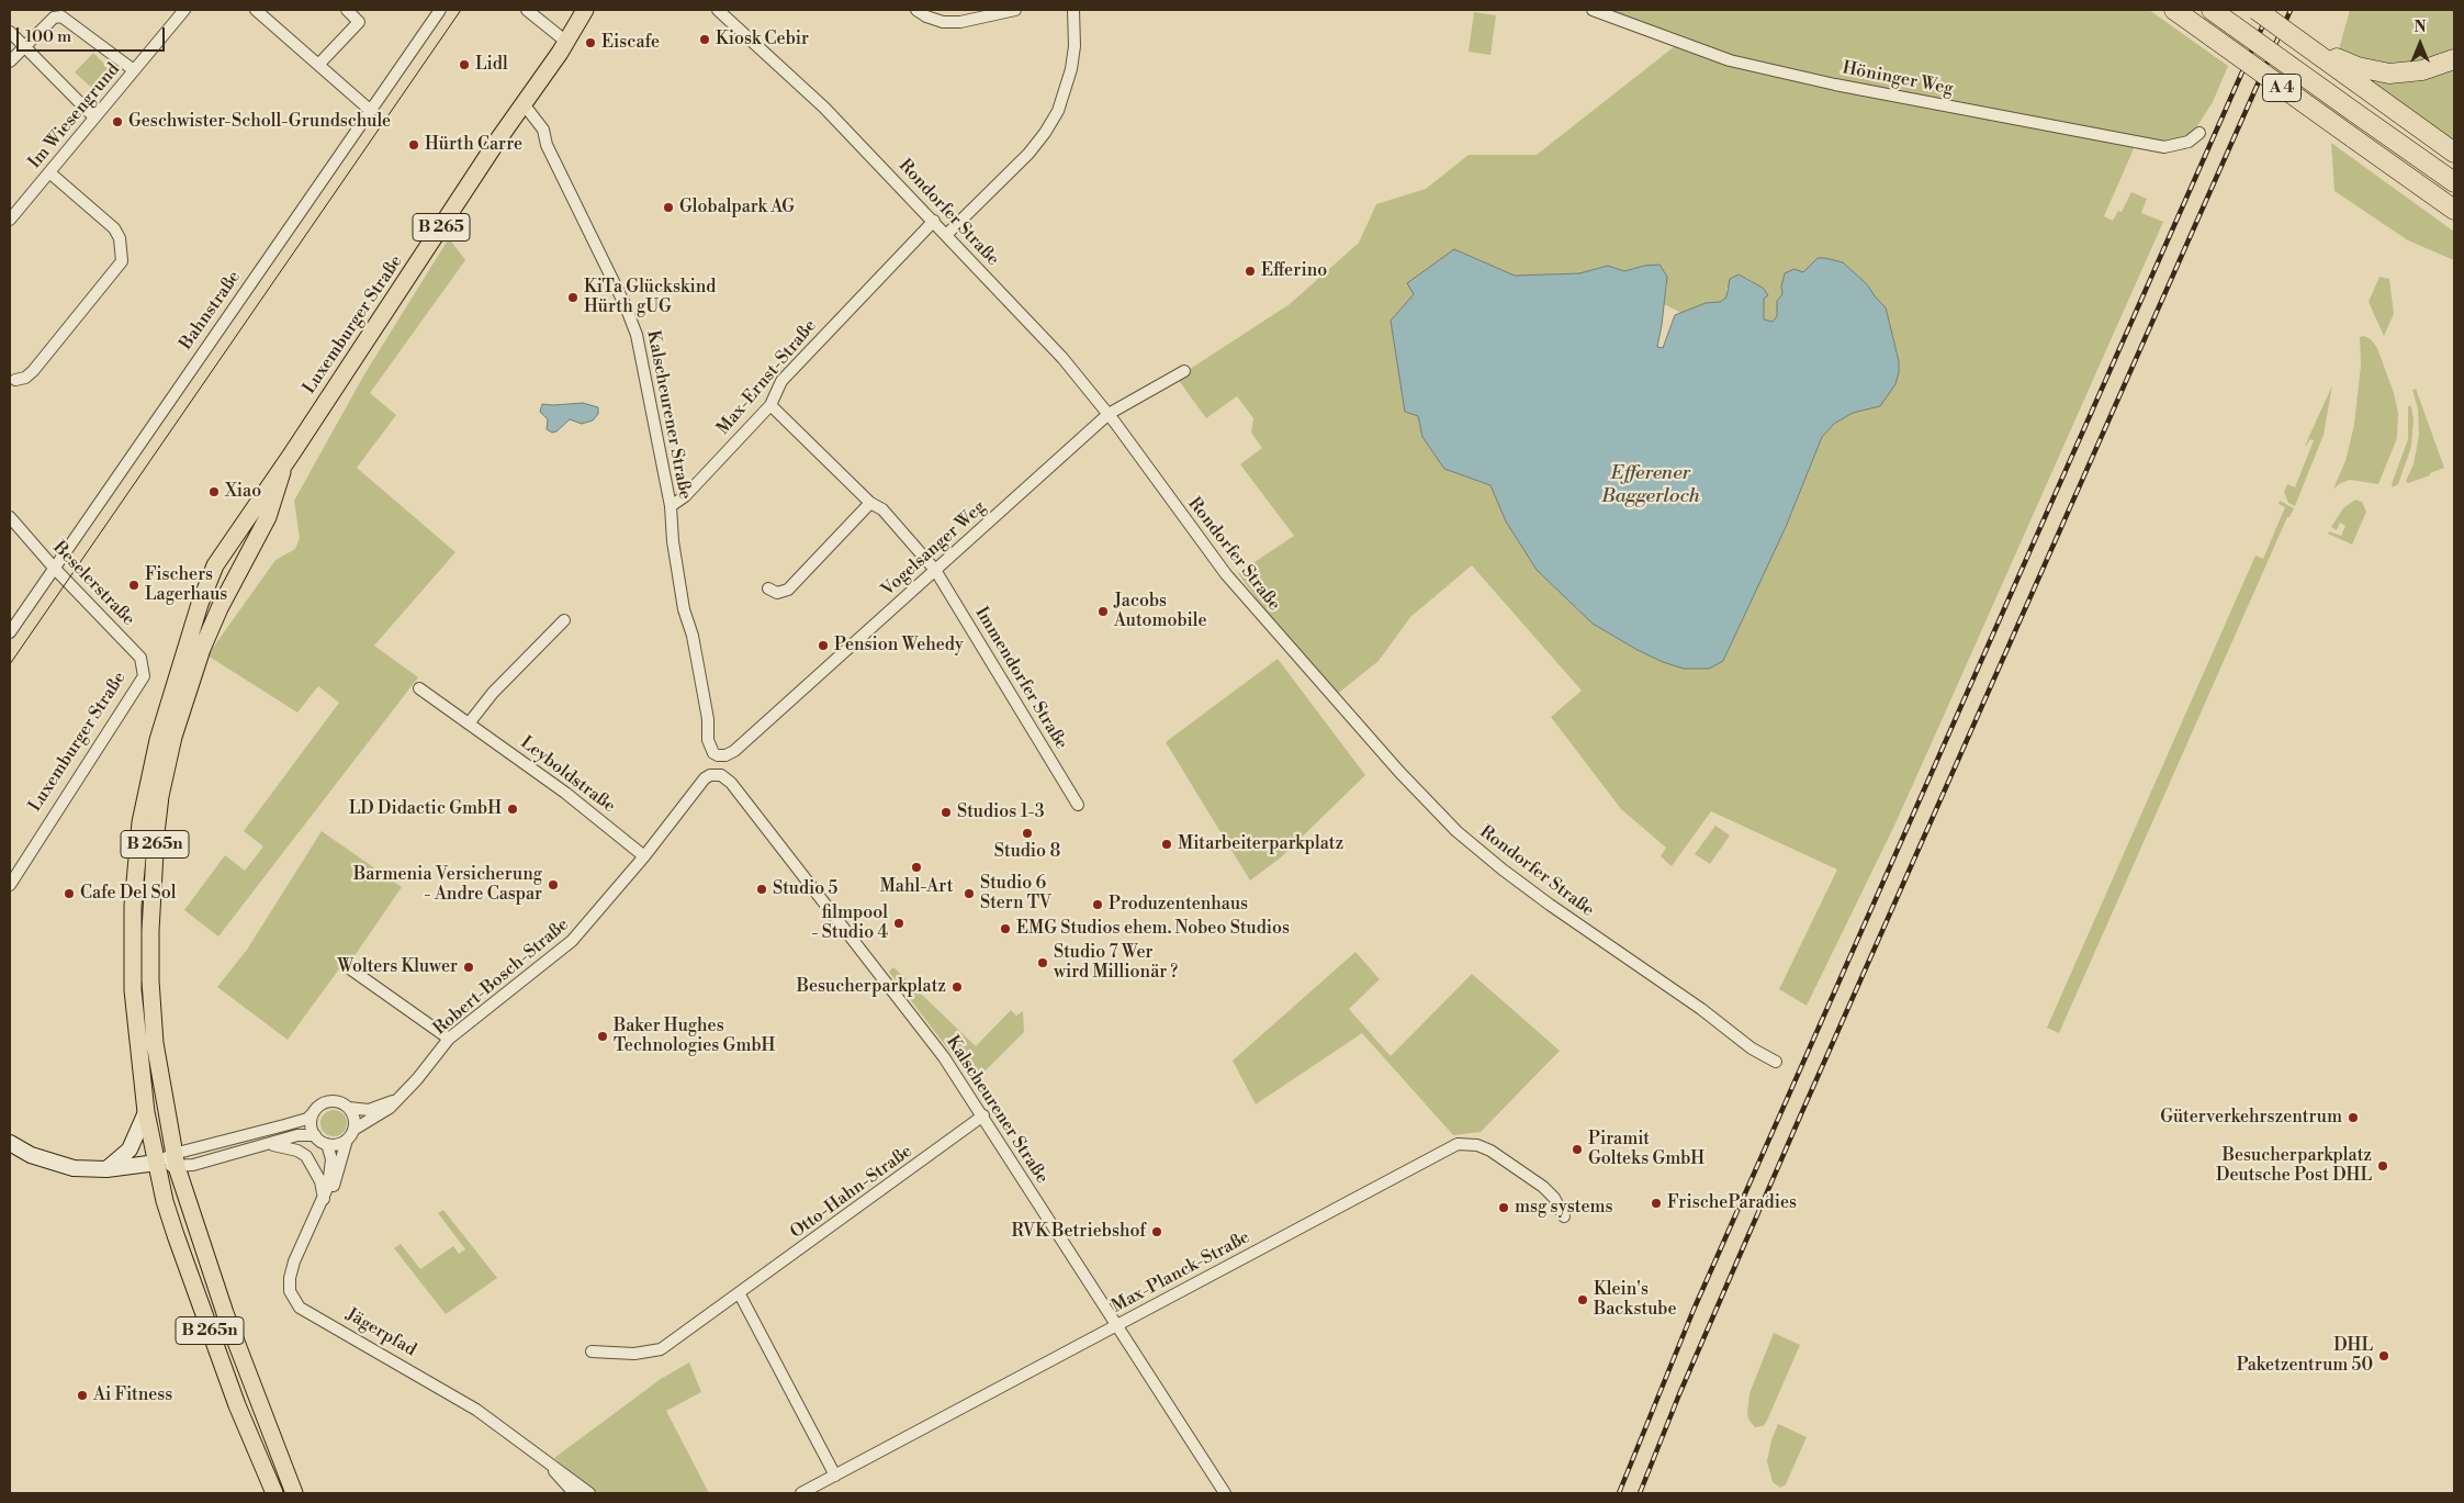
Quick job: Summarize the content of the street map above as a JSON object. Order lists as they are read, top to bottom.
{
  "streets": {
    "highway": ["A 4"],
    "main road": ["B 265", "Luxemburger Straße", "B 265n"],
    "street": [
      "Höninger Weg",
      "Im Wiesengrund",
      "Rondorfer Straße",
      "Bahnstraße",
      "Max-Ernst-Straße",
      "Kalscheurener Straße",
      "Vogelsanger Weg",
      "Beselerstraße",
      "Immendorfer Straße",
      "Leyboldstraße",
      "Robert-Bosch-Straße",
      "Otto-Hahn-Straße",
      "Max-Planck-Straße",
      "Jägerpfad"
    ]
  },
  "crossings": [
    ["Rondorfer Straße", "Max-Ernst-Straße"],
    ["Rondorfer Straße", "Vogelsanger Weg"],
    ["Bahnstraße", "Beselerstraße"],
    ["Luxemburger Straße", "Kalscheurener Straße"],
    ["Luxemburger Straße", "Beselerstraße"],
    ["Luxemburger Straße", "B 265n"],
    ["Max-Ernst-Straße", "Kalscheurener Straße"],
    ["Max-Ernst-Straße", "Immendorfer Straße"],
    ["Kalscheurener Straße", "Vogelsanger Weg"],
    ["Kalscheurener Straße", "Robert-Bosch-Straße"],
    ["Kalscheurener Straße", "Otto-Hahn-Straße"],
    ["Kalscheurener Straße", "Max-Planck-Straße"],
    ["Vogelsanger Weg", "Immendorfer Straße"],
    ["Leyboldstraße", "Robert-Bosch-Straße"]
  ],
  "water": ["Efferener Baggerloch"],
  "places": [
    "Kiosk Cebir",
    "Eiscafe",
    "Lidl",
    "Geschwister-Scholl-Grundschule",
    "Hürth Carre",
    "Globalpark AG",
    "Efferino",
    "KiTa Glückskind Hürth gUG",
    "Xiao",
    "Fischers Lagerhaus",
    "Jacobs Automobile",
    "Pension Wehedy",
    "LD Didactic GmbH",
    "Studios 1-3",
    "Studio 8",
    "Mitarbeiterparkplatz",
    "Mahl-Art",
    "Barmenia Versicherung - Andre Caspar",
    "Studio 5",
    "Cafe Del Sol",
    "Studio 6 Stern TV",
    "Produzentenhaus",
    "filmpool - Studio 4",
    "EMG Studios ehem. Nobeo Studios",
    "Studio 7 Wer wird Millionär ?",
    "Wolters Kluwer",
    "Besucherparkplatz",
    "Baker Hughes Technologies GmbH",
    "Güterverkehrszentrum",
    "Piramit Golteks GmbH",
    "Besucherparkplatz Deutsche Post DHL",
    "FrischeParadies",
    "msg systems",
    "RVK Betriebshof",
    "Klein's Backstube",
    "DHL Paketzentrum 50",
    "Ai Fitness"
  ],
  "scale_bar": "100 m",
  "north": "top"
}
